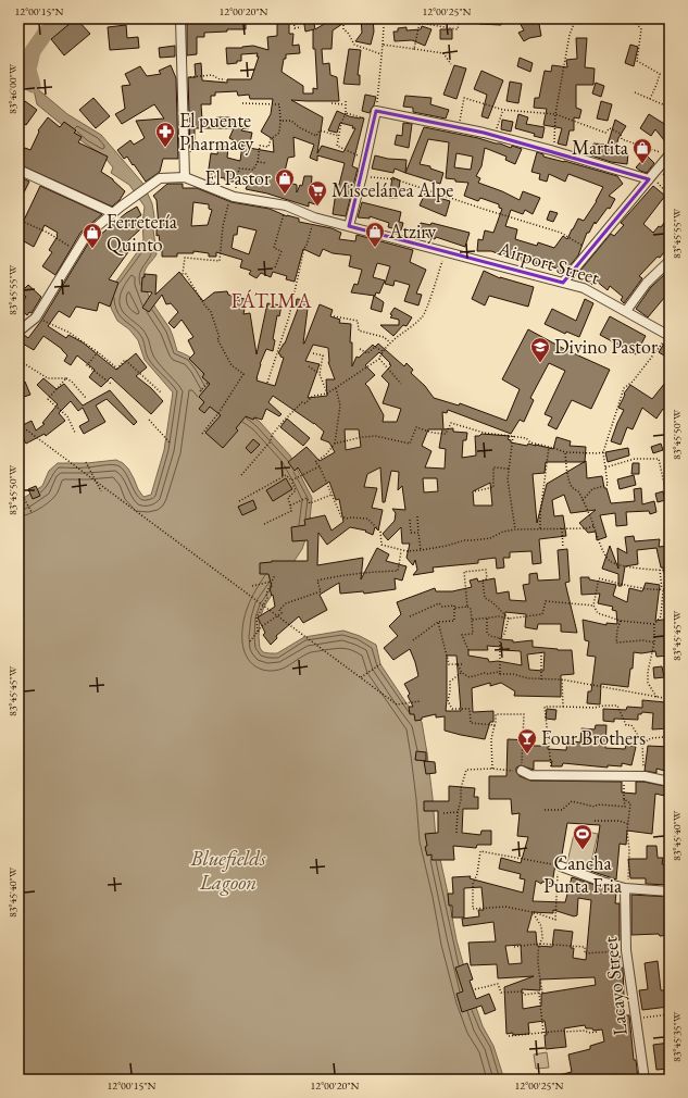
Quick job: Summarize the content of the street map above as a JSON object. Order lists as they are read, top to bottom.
{
  "streets": {
    "street": ["Airport Street", "Lacayo Street"]
  },
  "districts": ["FÁTIMA"],
  "water": ["Bluefields Lagoon"],
  "places": {
    "pharmacy": ["El puente Pharmacy"],
    "shop": [
      "Martita",
      "El Pastor",
      "Atziry",
      "Ferretería Quinto"
    ],
    "supermarket": ["Miscelánea Alpe"],
    "school or university": ["Divino Pastor"],
    "bar": ["Four Brothers"],
    "sports": ["Cancha Punta Fria"]
  },
  "coordinates": [
    "12°00'15\"N",
    "12°00'20\"N",
    "12°00'25\"N",
    "83°46'00\"W",
    "83°45'55\"W",
    "83°45'50\"W",
    "83°45'45\"W",
    "83°45'40\"W",
    "83°45'35\"W"
  ]
}
